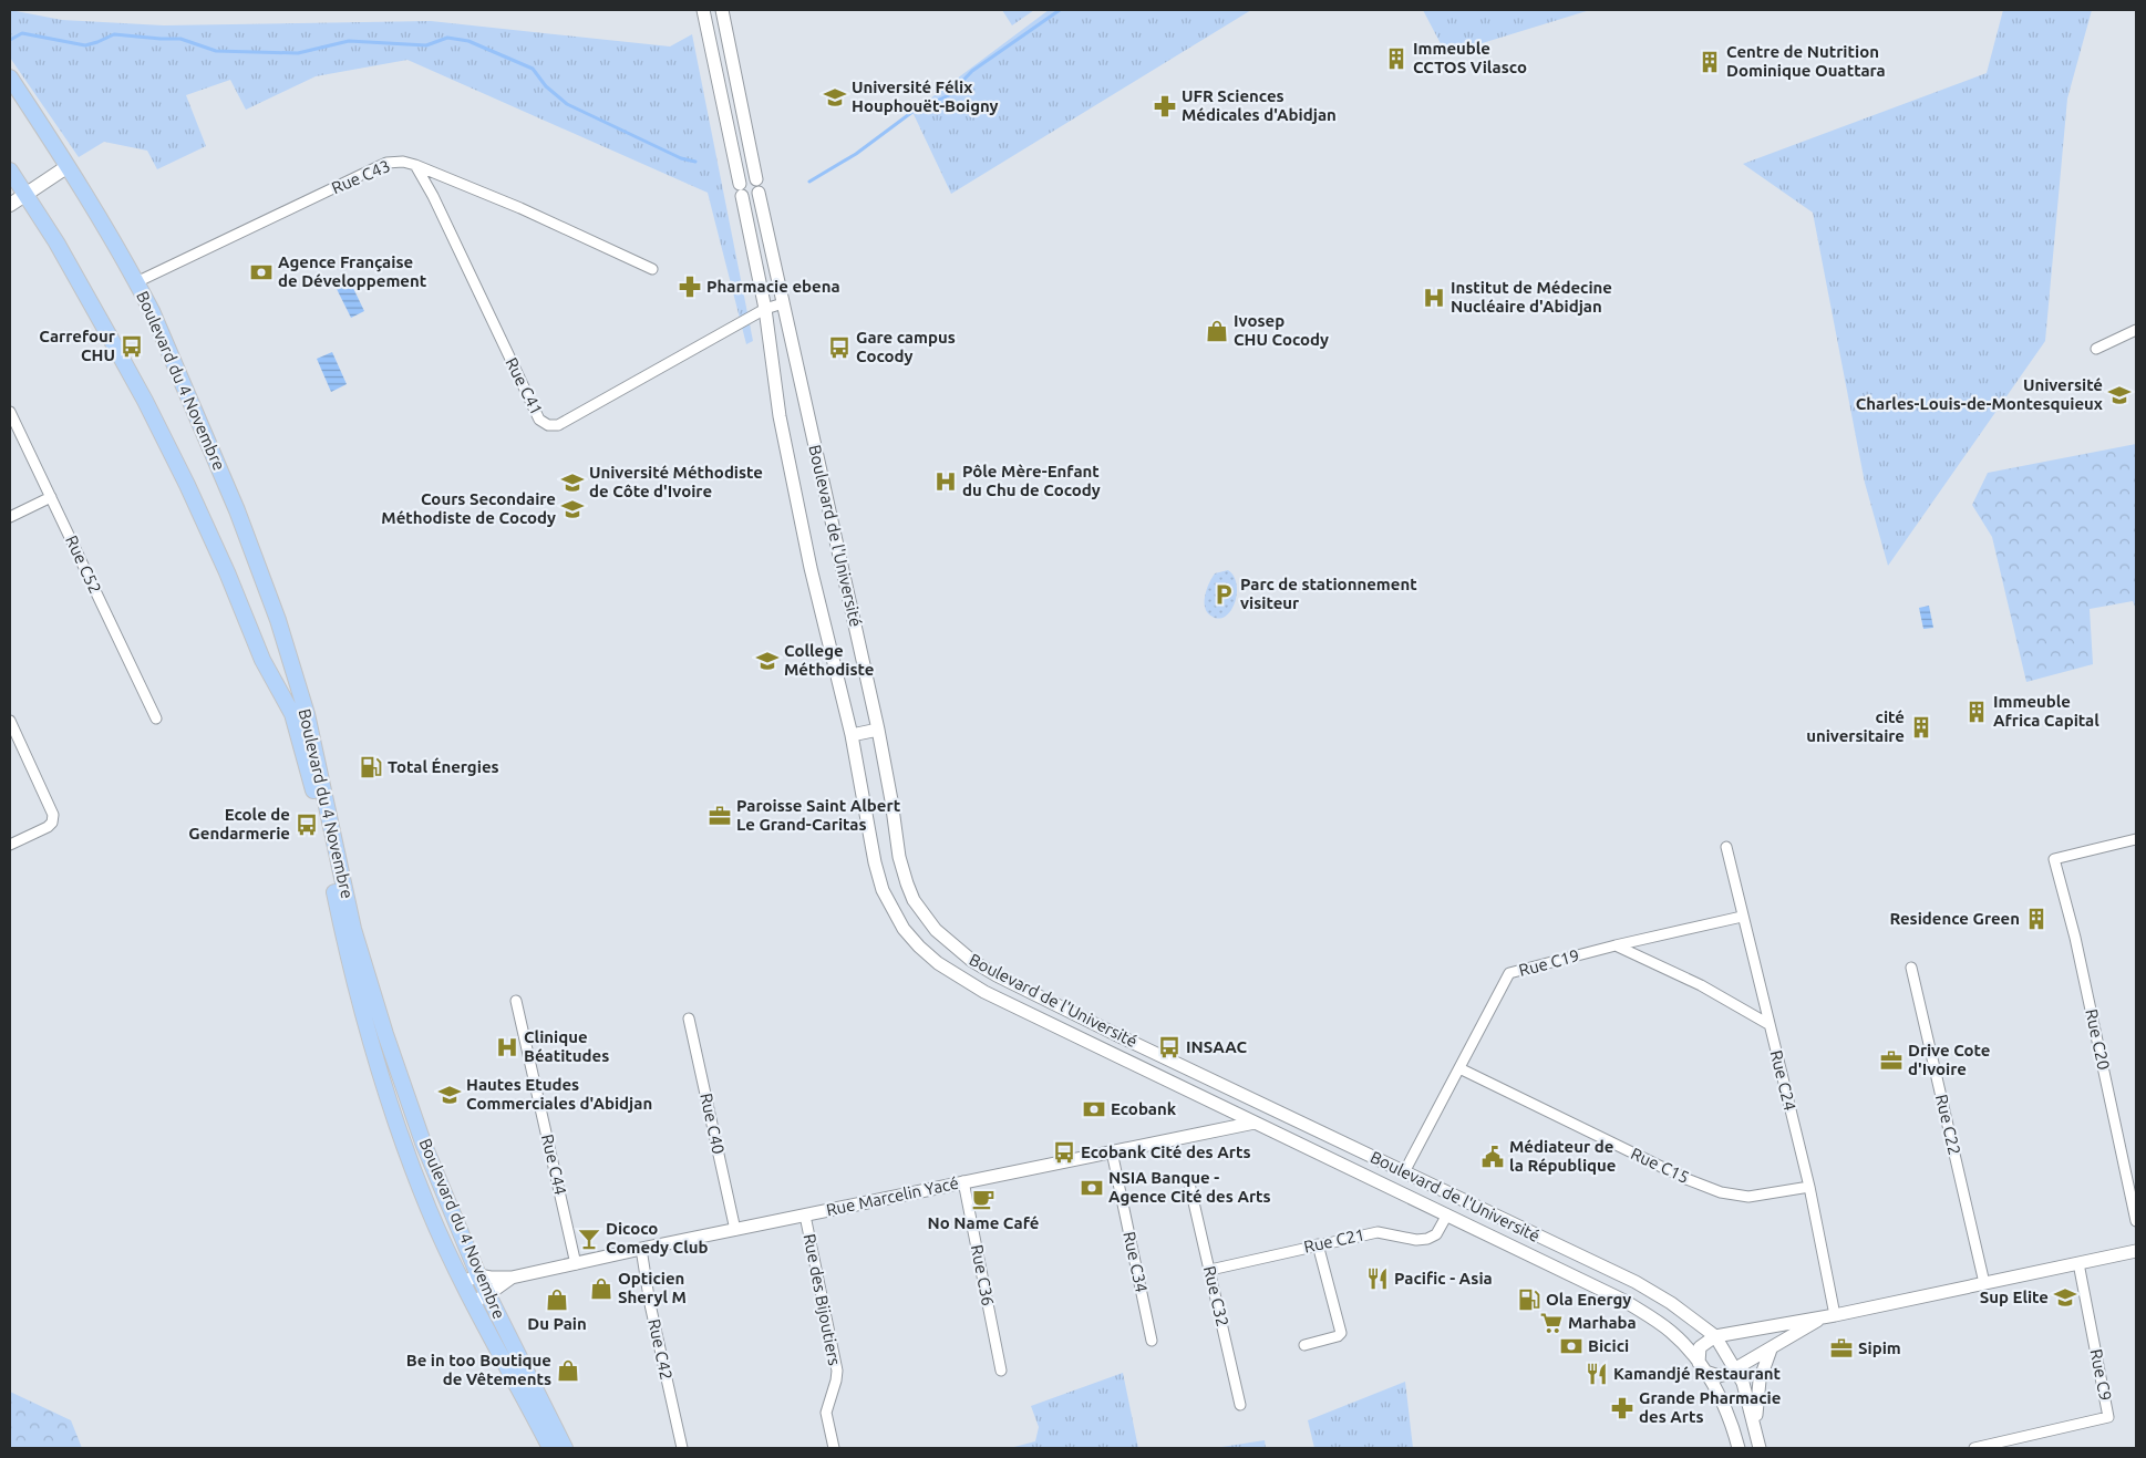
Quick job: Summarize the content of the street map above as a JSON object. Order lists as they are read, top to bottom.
{
  "streets": {
    "main road": ["Boulevard du 4 Novembre"],
    "street": [
      "Rue C43",
      "Rue C41",
      "Boulevard de l'Université",
      "Rue C52",
      "Rue C19",
      "Rue C20",
      "Rue C24",
      "Rue C40",
      "Rue C22",
      "Rue C44",
      "Rue C15",
      "Rue Marcelin Yacé",
      "Rue C21",
      "Rue C34",
      "Rue C36",
      "Rue C32",
      "Rue des Bijoutiers",
      "Rue C42",
      "Rue C9"
    ]
  },
  "crossings": [
    ["Rue C43", "Boulevard du 4 Novembre"],
    ["Rue C43", "Rue C41"],
    ["Boulevard du 4 Novembre", "Rue Marcelin Yacé"],
    ["Rue C41", "Boulevard de l'Université"],
    ["Boulevard de l'Université", "Rue C19"],
    ["Boulevard de l'Université", "Rue Marcelin Yacé"],
    ["Boulevard de l'Université", "Rue C21"],
    ["Rue C19", "Rue C24"],
    ["Rue C19", "Rue C15"],
    ["Rue C24", "Rue C15"],
    ["Rue C40", "Rue Marcelin Yacé"],
    ["Rue C44", "Rue Marcelin Yacé"],
    ["Rue Marcelin Yacé", "Rue C34"],
    ["Rue Marcelin Yacé", "Rue C36"],
    ["Rue Marcelin Yacé", "Rue des Bijoutiers"],
    ["Rue Marcelin Yacé", "Rue C42"],
    ["Rue C21", "Rue C32"]
  ],
  "places": {
    "building": [
      "Immeuble CCTOS Vilasco",
      "Centre de Nutrition Dominique Ouattara",
      "Immeuble Africa Capital",
      "cité universitaire",
      "Residence Green"
    ],
    "school or university": [
      "Université Félix Houphouët-Boigny",
      "Université Charles-Louis-de-Montesquieux",
      "Université Méthodiste de Côte d'Ivoire",
      "Cours Secondaire Méthodiste de Cocody",
      "College Méthodiste",
      "Hautes Etudes Commerciales d'Abidjan",
      "Sup Elite"
    ],
    "pharmacy": ["UFR Sciences Médicales d'Abidjan", "Pharmacie ebena", "Grande Pharmacie des Arts"],
    "bank": [
      "Agence Française de Développement",
      "Ecobank",
      "NSIA Banque - Agence Cité des Arts",
      "Bicici"
    ],
    "hospital": ["Institut de Médecine Nucléaire d'Abidjan", "Pôle Mère-Enfant du Chu de Cocody", "Clinique Béatitudes"],
    "shop": [
      "Ivosep CHU Cocody",
      "Opticien Sheryl M",
      "Du Pain",
      "Be in too Boutique de Vêtements"
    ],
    "bus stop": [
      "Carrefour CHU",
      "Gare campus Cocody",
      "Ecole de Gendarmerie",
      "INSAAC",
      "Ecobank Cité des Arts"
    ],
    "parking": ["Parc de stationnement visiteur"],
    "fuel station": ["Total Énergies", "Ola Energy"],
    "office": ["Paroisse Saint Albert Le Grand-Caritas", "Drive Cote d'Ivoire", "Sipim"],
    "public building": ["Médiateur de la République"],
    "cafe": ["No Name Café"],
    "bar": ["Dicoco Comedy Club"],
    "restaurant": ["Pacific - Asia", "Kamandjé Restaurant"],
    "supermarket": ["Marhaba"]
  }
}
